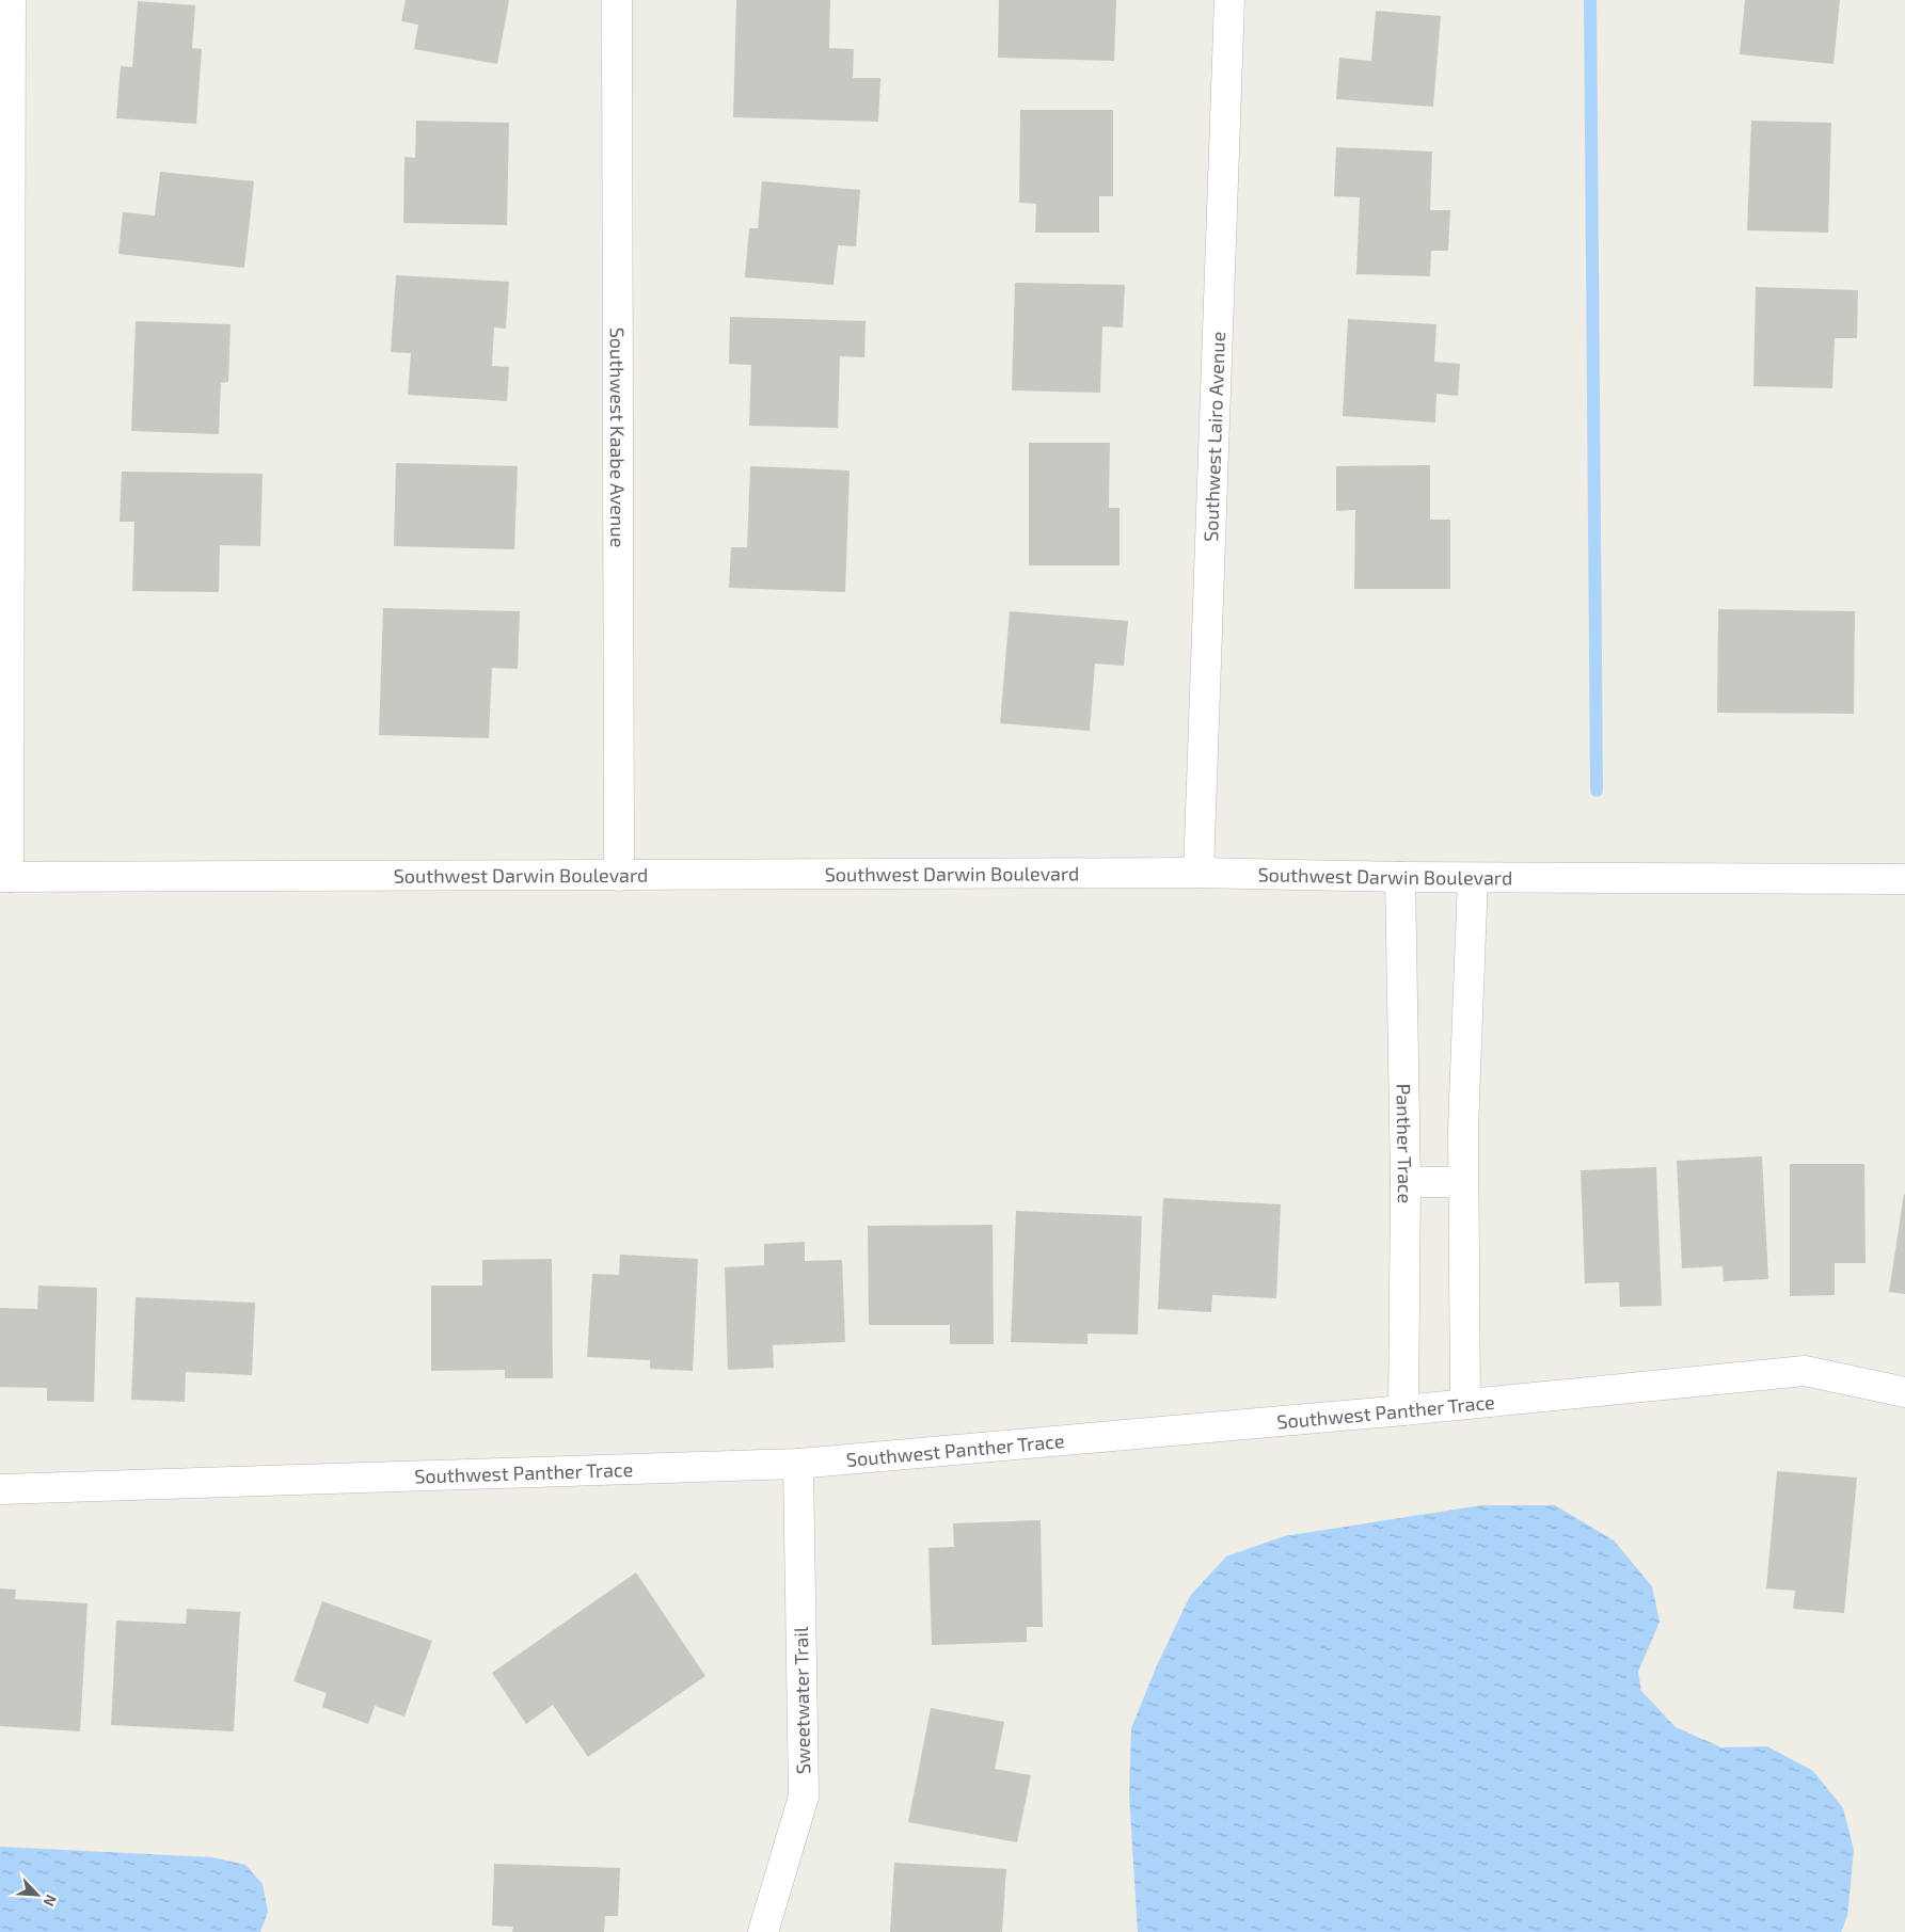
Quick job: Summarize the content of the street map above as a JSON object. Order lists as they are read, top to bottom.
{
  "streets": {
    "street": [
      "Southwest Lairo Avenue",
      "Southwest Kaabe Avenue",
      "Southwest Darwin Boulevard",
      "Panther Trace",
      "Southwest Panther Trace",
      "Sweetwater Trail"
    ]
  },
  "crossings": [
    ["Southwest Lairo Avenue", "Southwest Darwin Boulevard"],
    ["Southwest Kaabe Avenue", "Southwest Darwin Boulevard"],
    ["Southwest Darwin Boulevard", "Panther Trace"],
    ["Panther Trace", "Southwest Panther Trace"],
    ["Southwest Panther Trace", "Sweetwater Trail"]
  ],
  "north": "bottom right"
}
